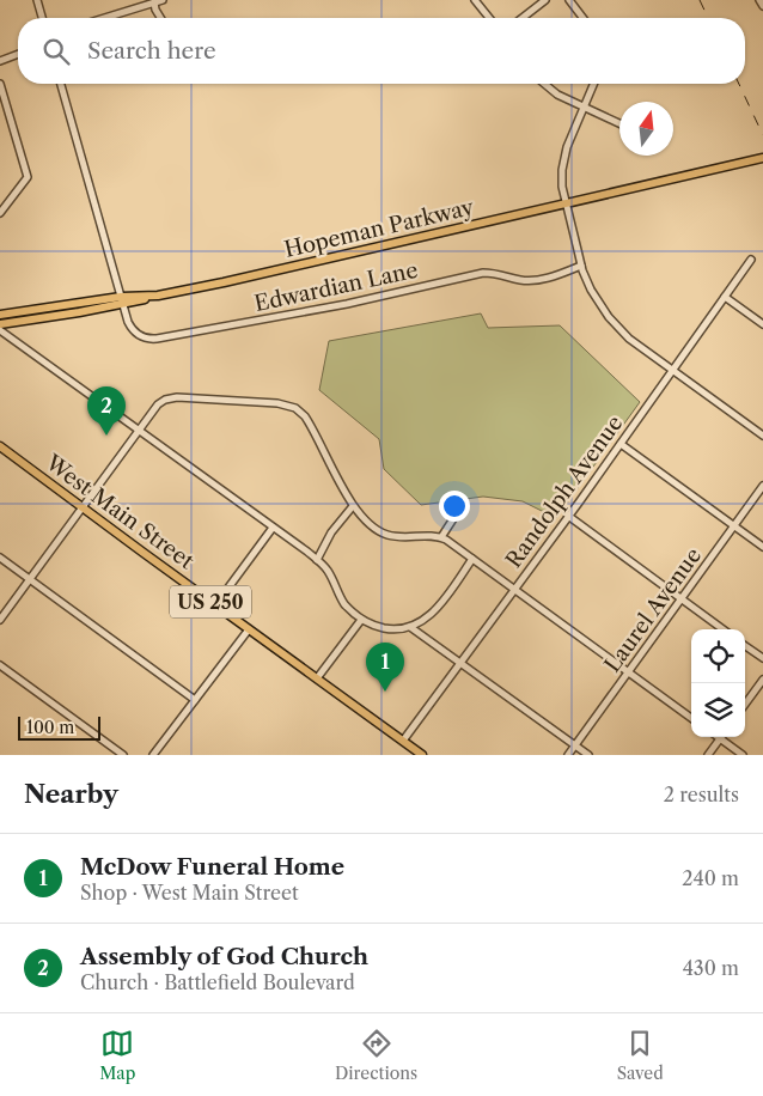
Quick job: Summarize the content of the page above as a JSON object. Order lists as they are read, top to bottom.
{
  "streets": {
    "main road": ["Hopeman Parkway", "West Main Street", "US 250"],
    "street": ["Edwardian Lane", "Randolph Avenue", "Laurel Avenue"]
  },
  "crossings": [
    ["Hopeman Parkway", "Edwardian Lane"],
    ["Randolph Avenue", "West Main Street"]
  ],
  "scale_bar": "100 m",
  "north": "top",
  "page": {
    "search": "Search here",
    "pins": ["2", "1"],
    "scale": "100 m",
    "heading": ["Nearby", "2 results"],
    "list": [
      {
        "mark": "1",
        "name": "McDow Funeral Home",
        "note": "Shop · West Main Street",
        "value": "240 m"
      },
      {
        "mark": "2",
        "name": "Assembly of God Church",
        "note": "Church · Battlefield Boulevard",
        "value": "430 m"
      }
    ],
    "nav": ["Map", "Directions", "Saved"]
  }
}
